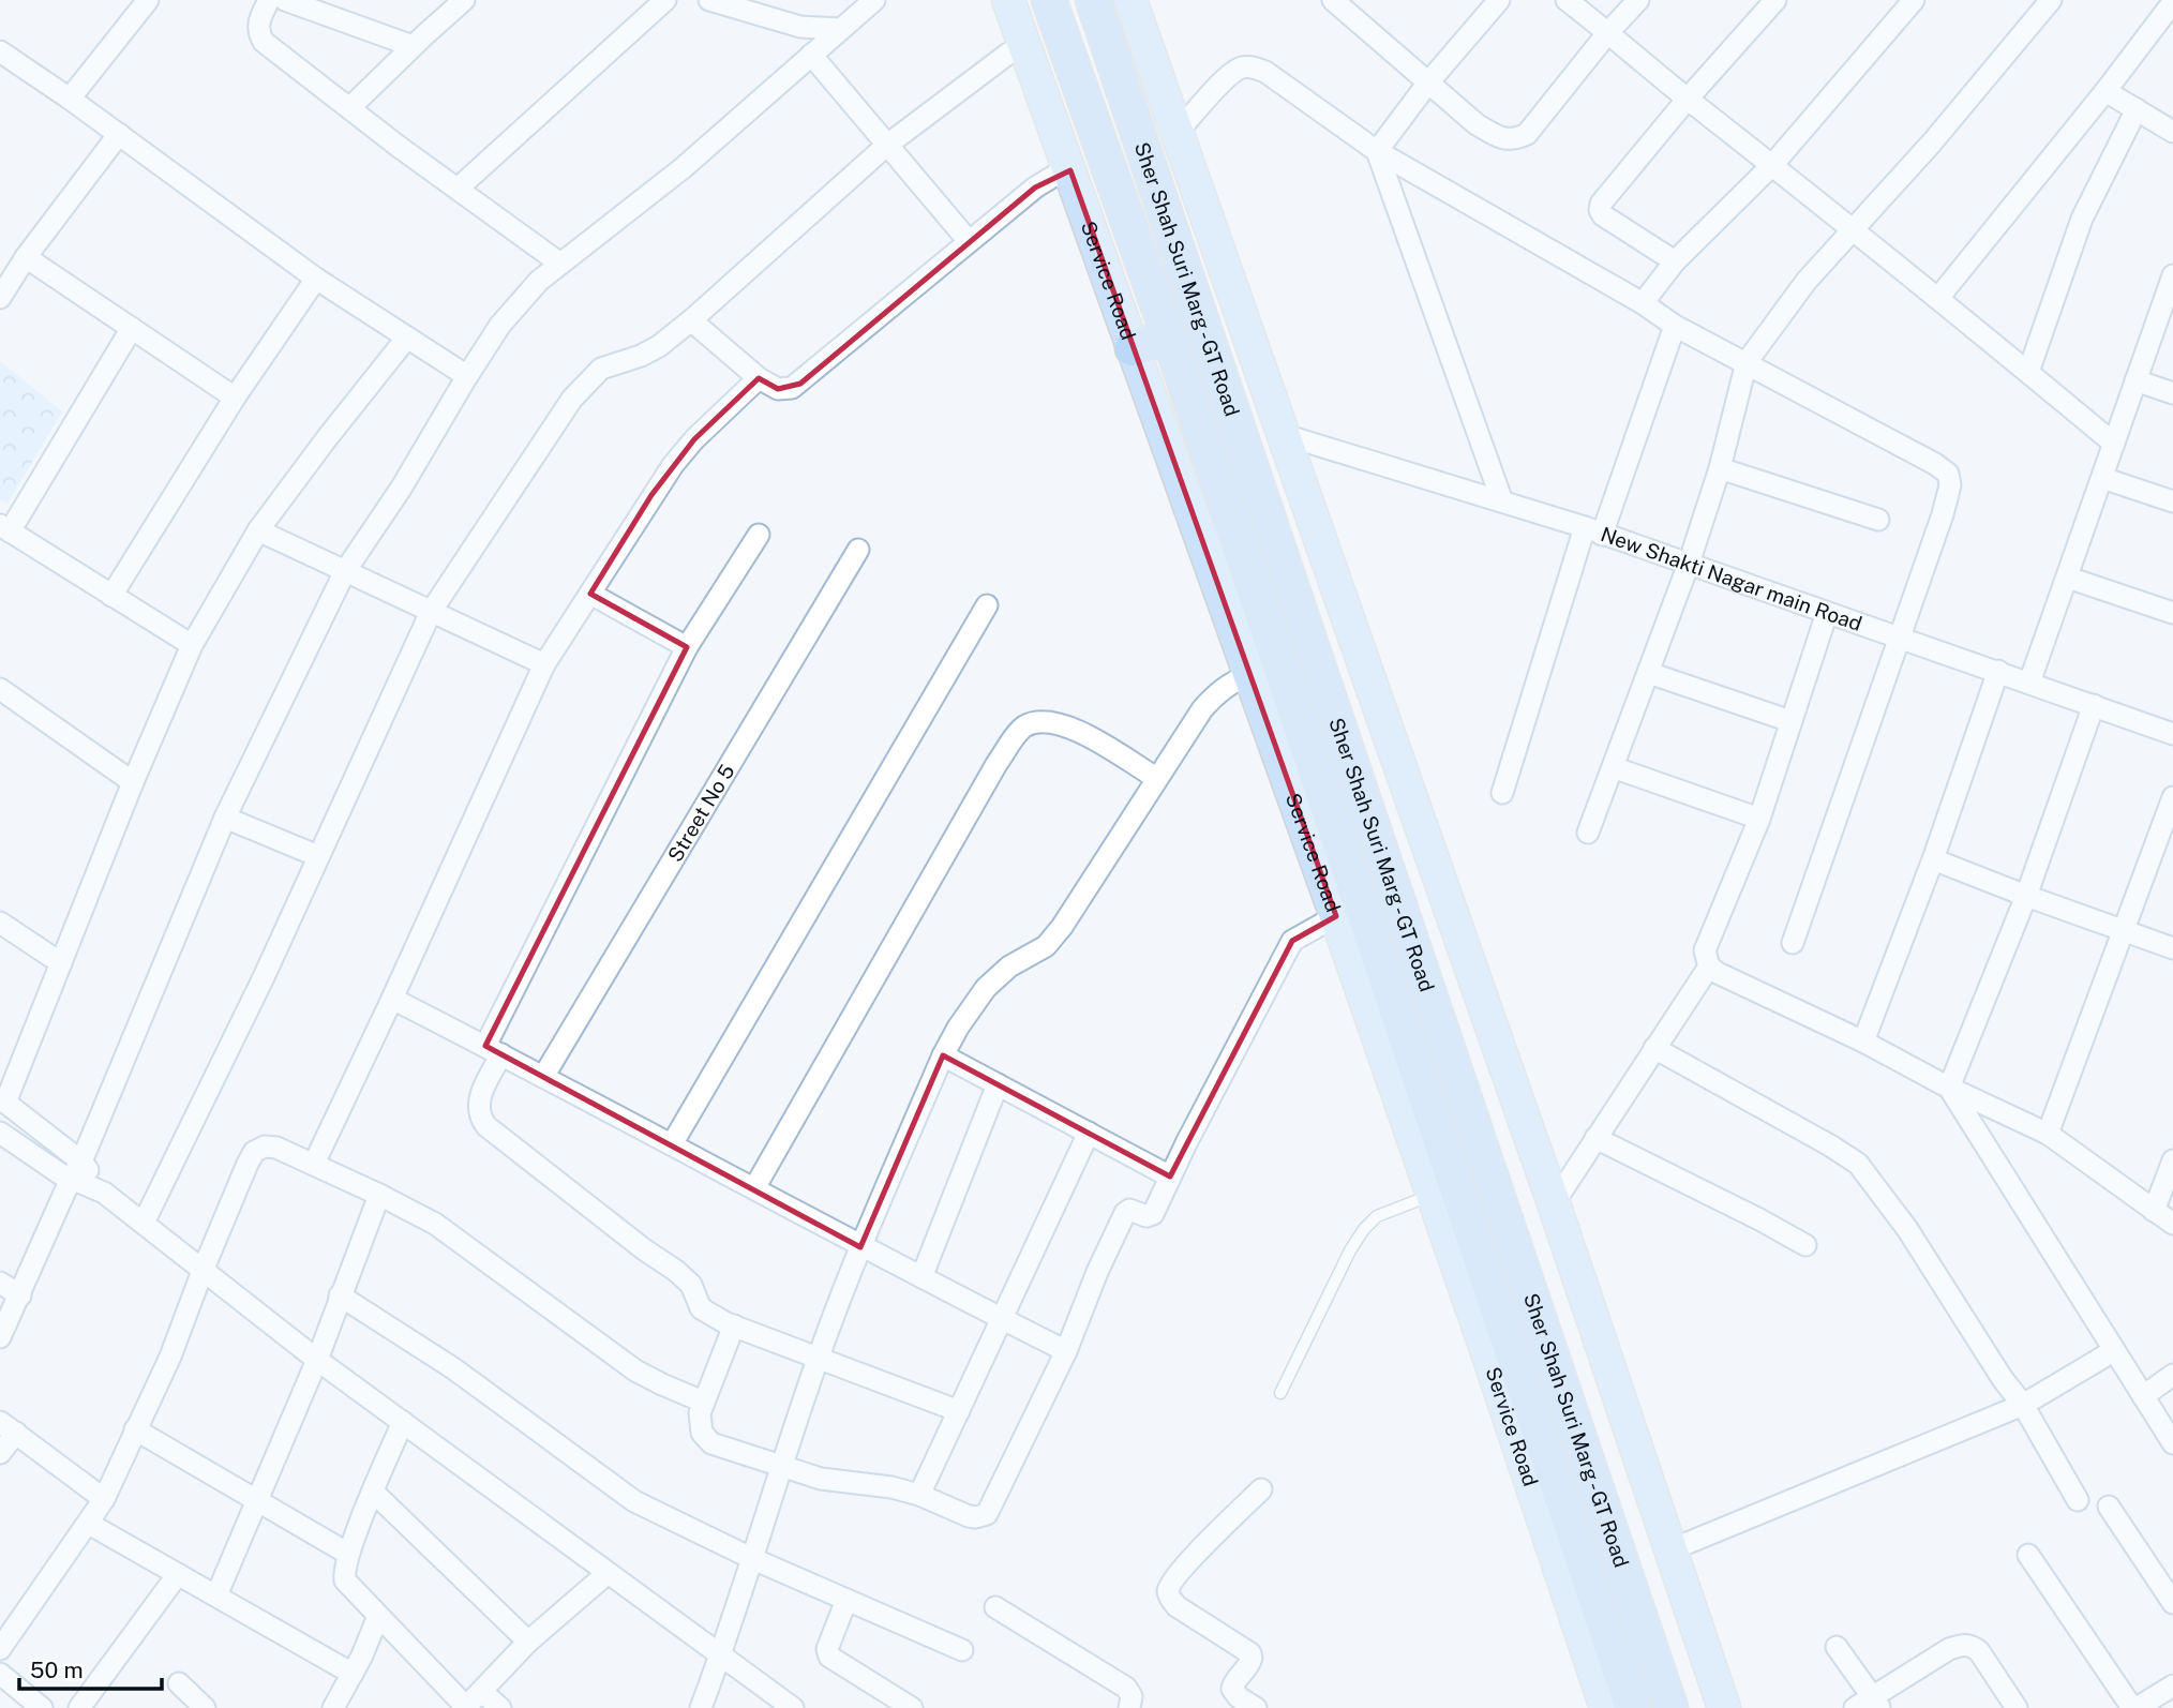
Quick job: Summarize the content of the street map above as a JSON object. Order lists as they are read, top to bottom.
{
  "streets": {
    "highway": ["Sher Shah Suri Marg - GT Road"],
    "main road": ["Service Road"],
    "street": ["New Shakti Nagar main Road", "Street No 5"]
  },
  "scale_bar": "50 m"
}
